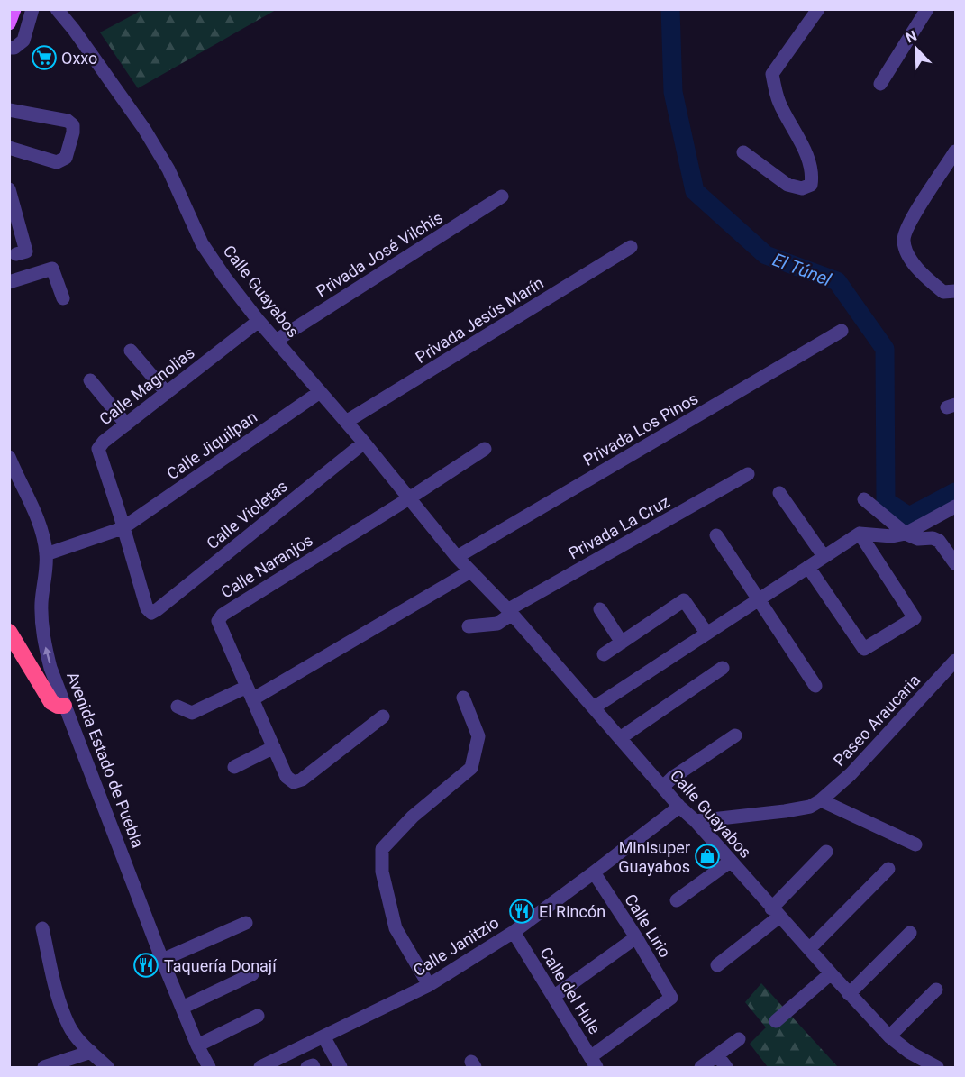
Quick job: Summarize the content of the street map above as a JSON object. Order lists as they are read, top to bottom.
{
  "streets": {
    "street": [
      "Privada José Vilchis",
      "Calle Guayabos",
      "Privada Jesús Marín",
      "Calle Magnolias",
      "Privada Los Pinos",
      "Calle Jiquilpan",
      "Calle Violetas",
      "Privada La Cruz",
      "Calle Naranjos",
      "Paseo Araucaria",
      "Avenida Estado de Puebla",
      "Calle Lirio",
      "Calle Janitzio",
      "Calle del Hule"
    ]
  },
  "crossings": [
    ["Privada José Vilchis", "Calle Guayabos"],
    ["Calle Guayabos", "Privada Jesús Marín"],
    ["Calle Guayabos", "Calle Magnolias"],
    ["Calle Guayabos", "Privada Los Pinos"],
    ["Calle Guayabos", "Calle Jiquilpan"],
    ["Calle Guayabos", "Calle Violetas"],
    ["Calle Guayabos", "Privada La Cruz"],
    ["Calle Guayabos", "Calle Naranjos"],
    ["Calle Guayabos", "Calle Janitzio"],
    ["Calle Magnolias", "Calle Jiquilpan"],
    ["Calle Magnolias", "Calle Violetas"],
    ["Calle Jiquilpan", "Calle Violetas"],
    ["Calle Jiquilpan", "Avenida Estado de Puebla"],
    ["Calle Lirio", "Calle Janitzio"],
    ["Calle Lirio", "Calle del Hule"],
    ["Calle Janitzio", "Calle del Hule"]
  ],
  "water": ["El Túnel"],
  "places": {
    "supermarket": ["Oxxo"],
    "shop": ["Minisuper Guayabos"],
    "restaurant": ["El Rincón", "Taquería Donají"]
  },
  "north": "top left"
}
